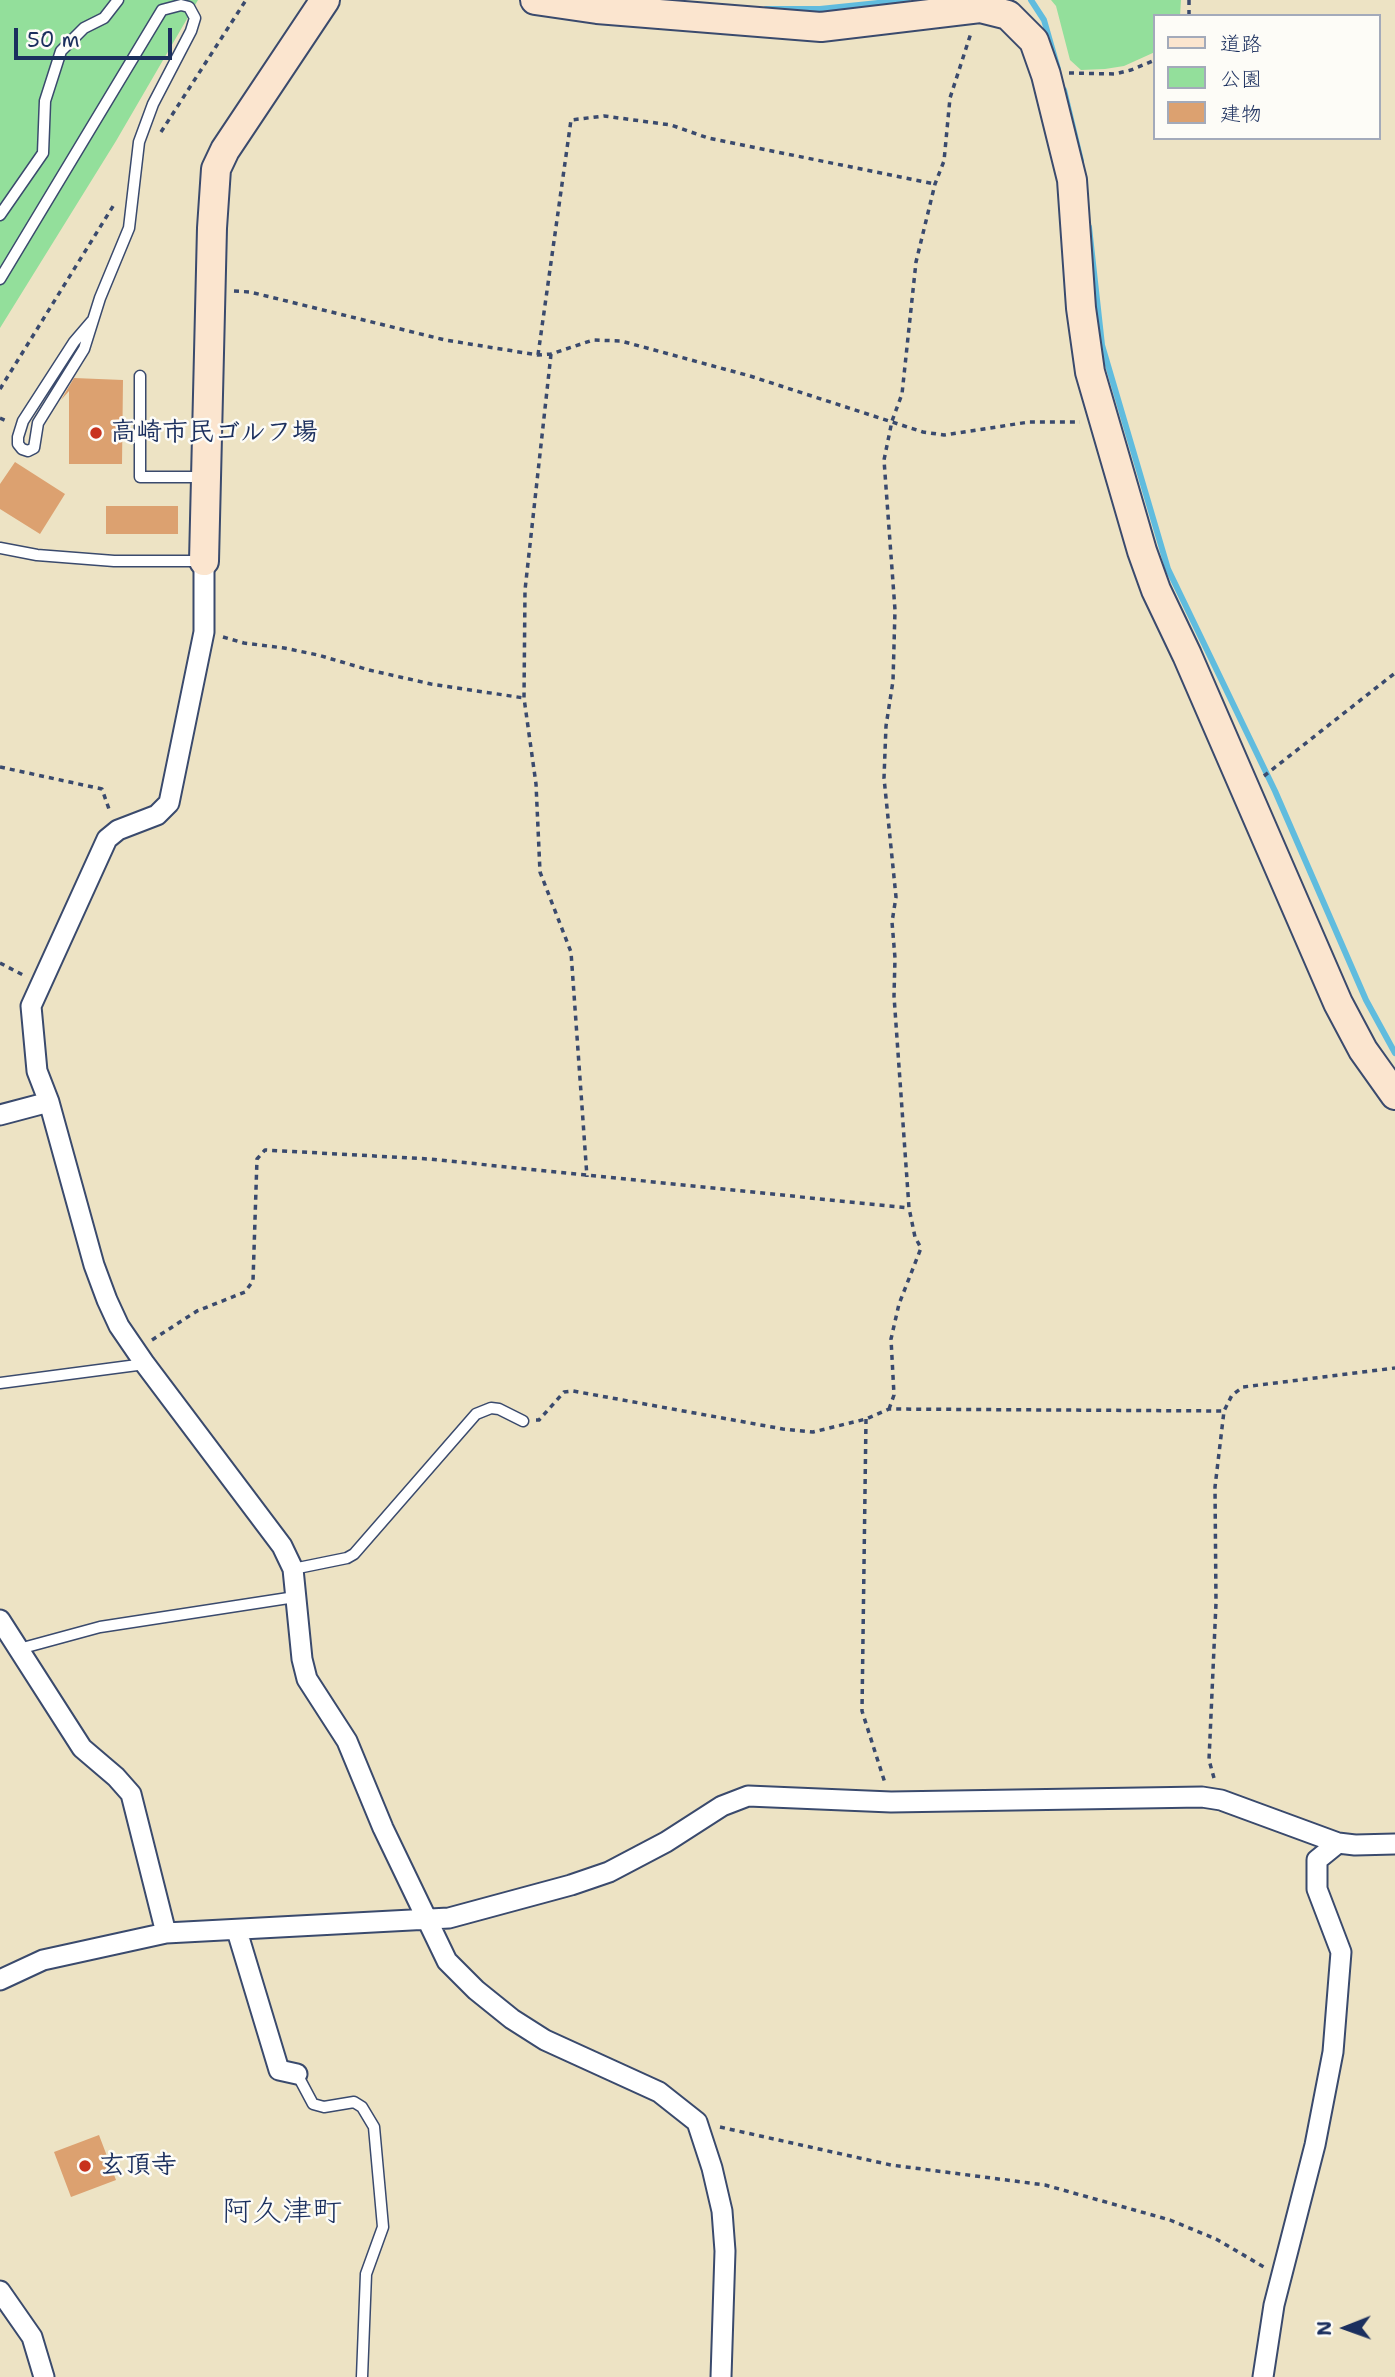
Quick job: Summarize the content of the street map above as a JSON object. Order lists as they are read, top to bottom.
{
  "districts": ["阿久津町"],
  "places": ["高崎市民ゴルフ場", "玄頂寺"],
  "legend": ["道路", "公園", "建物"],
  "scale_bar": "50 m",
  "north": "left"
}
